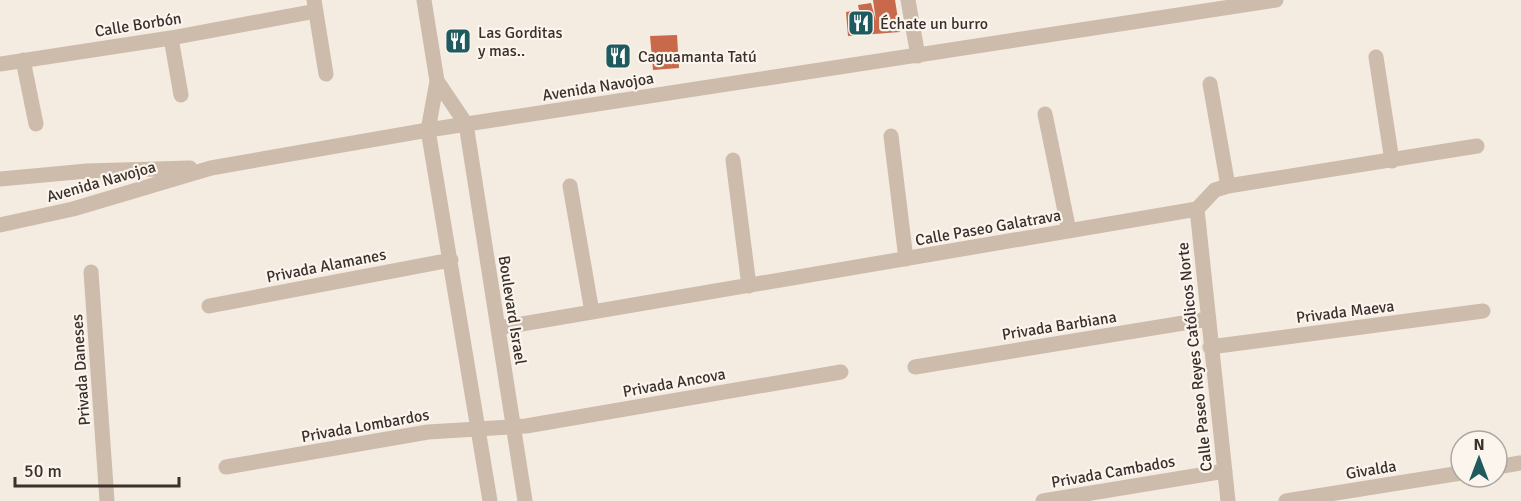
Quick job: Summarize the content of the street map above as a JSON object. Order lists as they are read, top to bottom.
{
  "streets": {
    "street": [
      "Calle Borbón",
      "Avenida Navojoa",
      "Calle Paseo Galatrava",
      "Privada Alamanes",
      "Boulevard Israel",
      "Privada Maeva",
      "Privada Barbiana",
      "Calle Paseo Reyes Católicos Norte",
      "Privada Daneses",
      "Privada Ancova",
      "Privada Lombardos",
      "Givalda",
      "Privada Cambados"
    ]
  },
  "crossings": [
    ["Avenida Navojoa", "Boulevard Israel"],
    ["Calle Paseo Galatrava", "Boulevard Israel"],
    ["Calle Paseo Galatrava", "Calle Paseo Reyes Católicos Norte"],
    ["Boulevard Israel", "Privada Ancova"],
    ["Boulevard Israel", "Privada Lombardos"],
    ["Privada Maeva", "Calle Paseo Reyes Católicos Norte"],
    ["Privada Barbiana", "Calle Paseo Reyes Católicos Norte"],
    ["Calle Paseo Reyes Católicos Norte", "Privada Cambados"],
    ["Privada Ancova", "Privada Lombardos"]
  ],
  "places": {
    "restaurant": ["Échate un burro", "Las Gorditas y mas..", "Caguamanta Tatú"]
  },
  "scale_bar": "50 m",
  "north": "top"
}
